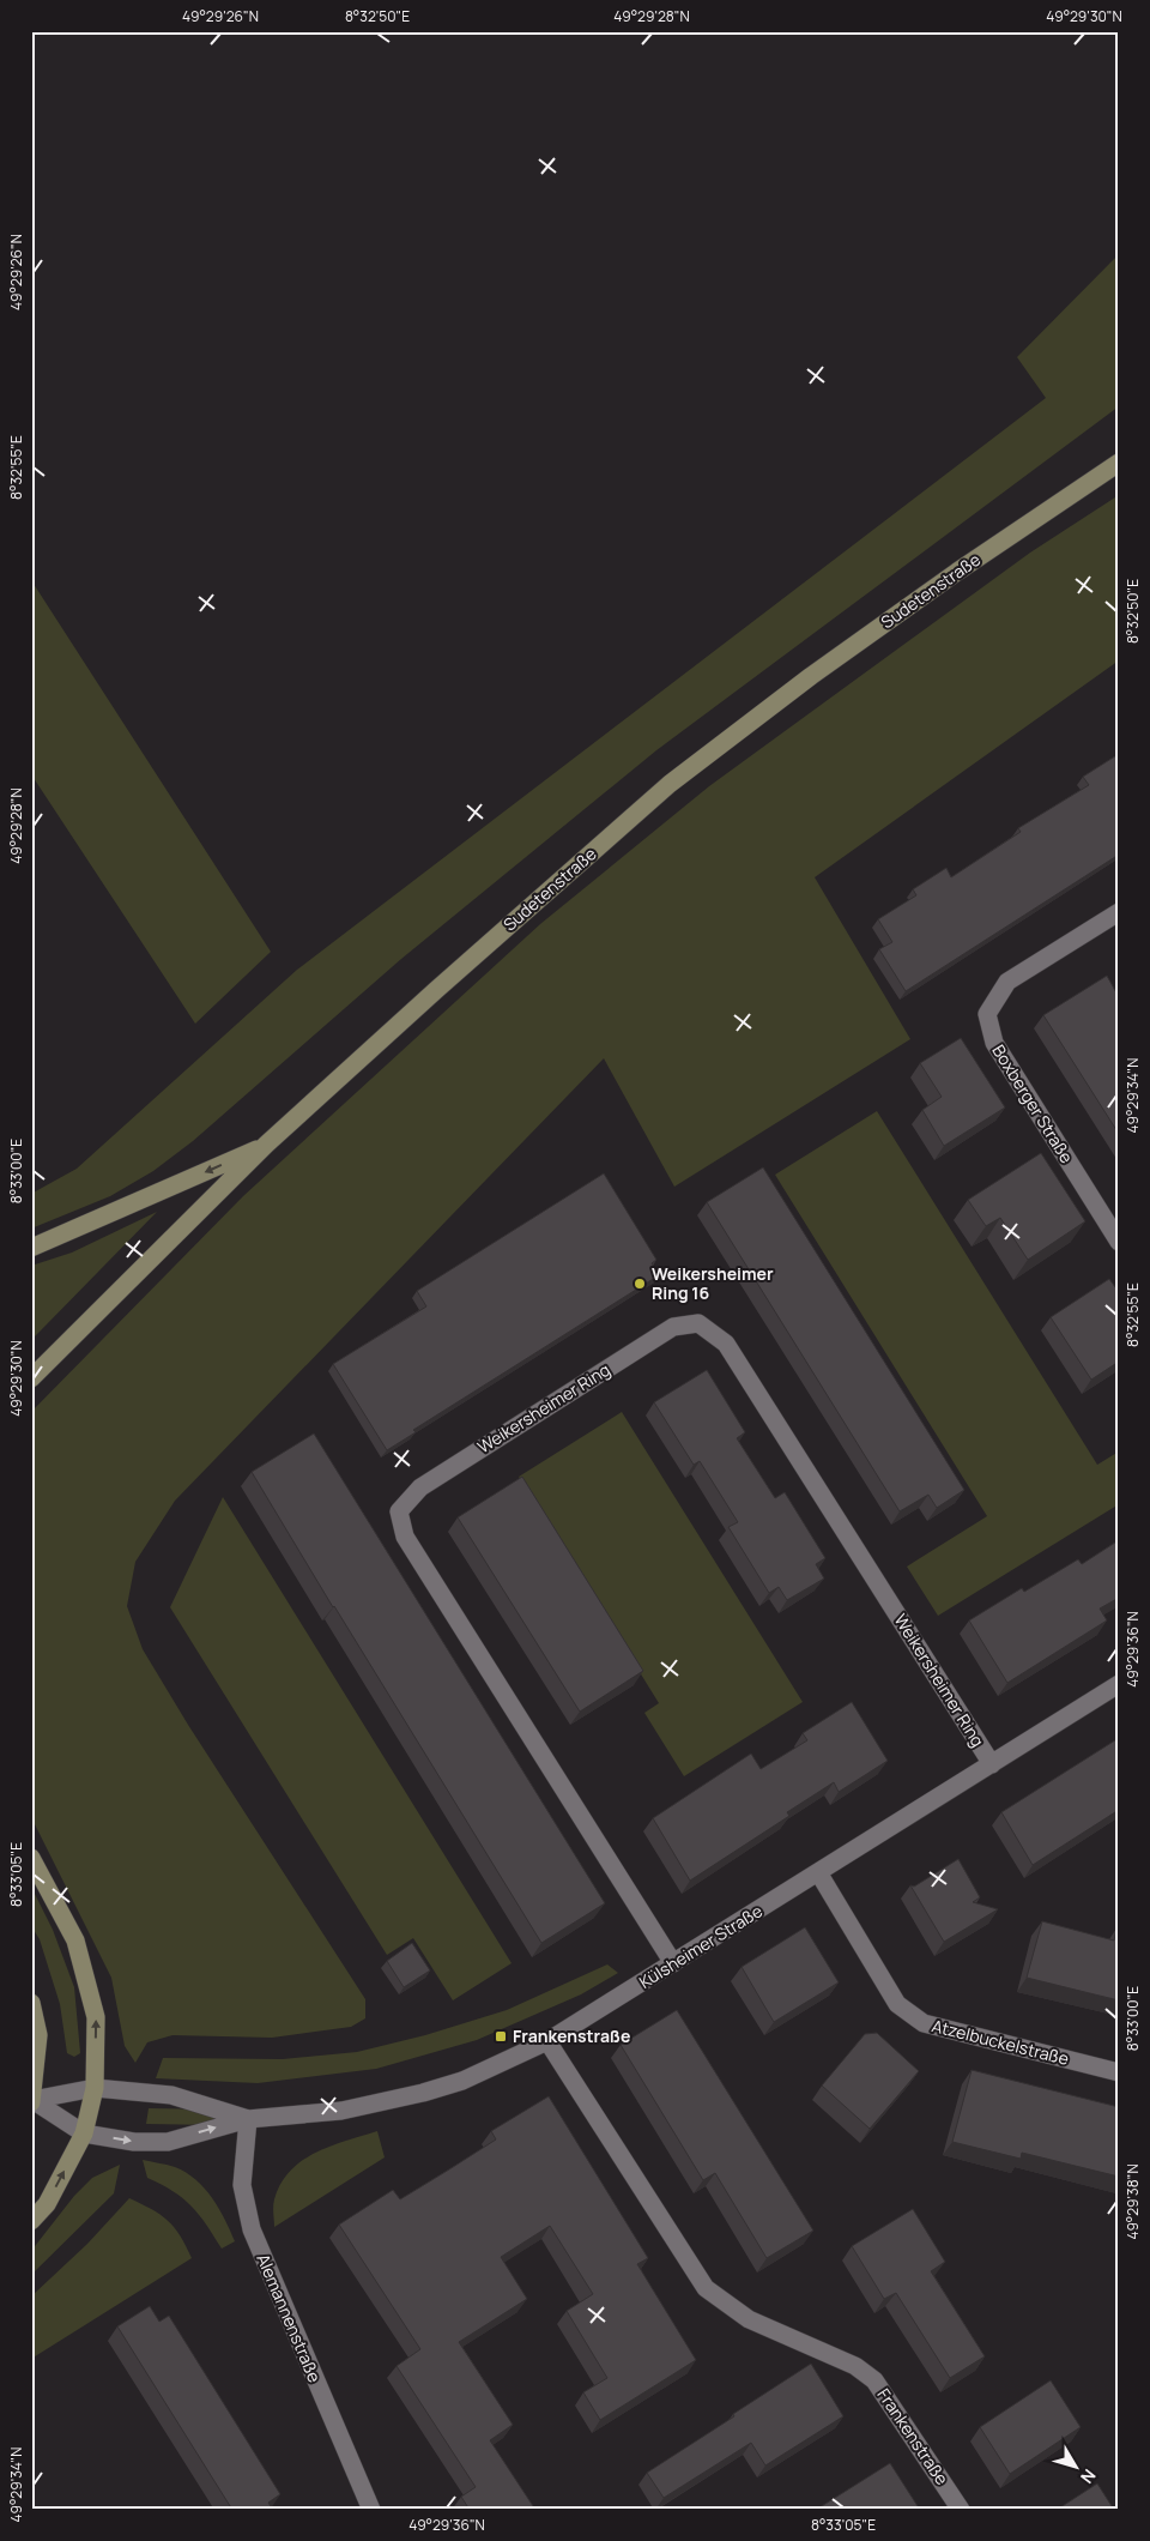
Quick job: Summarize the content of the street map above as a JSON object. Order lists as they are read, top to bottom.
{
  "streets": {
    "main road": ["Sudetenstraße"],
    "street": [
      "Boxberger Straße",
      "Weikersheimer Ring",
      "Külsheimer Straße",
      "Atzelbuckelstraße",
      "Alemannenstraße",
      "Frankenstraße"
    ]
  },
  "crossings": [
    ["Weikersheimer Ring", "Külsheimer Straße"],
    ["Külsheimer Straße", "Atzelbuckelstraße"],
    ["Külsheimer Straße", "Alemannenstraße"],
    ["Külsheimer Straße", "Frankenstraße"]
  ],
  "places": {
    "other": ["Weikersheimer Ring 16"],
    "transit": ["Frankenstraße"]
  },
  "north": "bottom right",
  "coordinates": [
    "49°29'26\"N",
    "8°32'50\"E",
    "49°29'28\"N",
    "49°29'30\"N",
    "8°32'55\"E",
    "49°29'34\"N",
    "8°33'00\"E",
    "49°29'36\"N",
    "8°33'05\"E",
    "49°29'38\"N"
  ]
}
